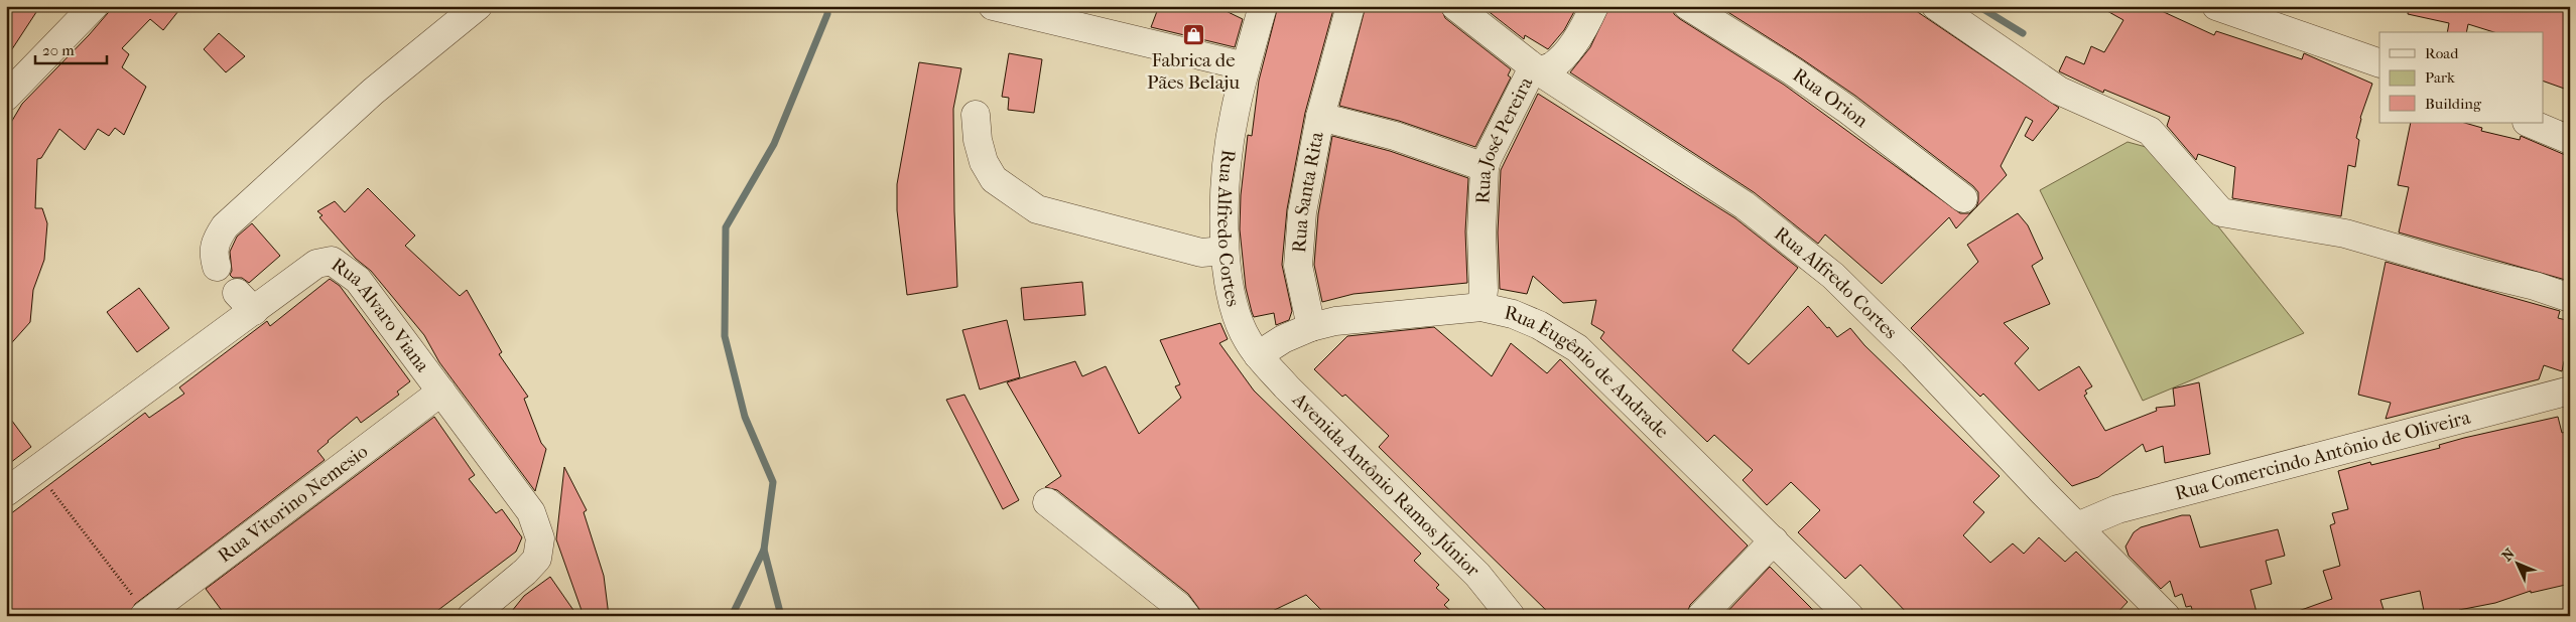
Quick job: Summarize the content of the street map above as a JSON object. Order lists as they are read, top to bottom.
{
  "streets": {
    "street": [
      "Rua Orion",
      "Rua José Pereira",
      "Rua Santa Rita",
      "Rua Alfredo Cortes",
      "Rua Alvaro Viana",
      "Rua Eugênio de Andrade",
      "Rua Comercindo Antônio de Oliveira",
      "Avenida Antônio Ramos Júnior",
      "Rua Vitorino Nemesio"
    ]
  },
  "crossings": [
    ["Rua José Pereira", "Rua Santa Rita"],
    ["Rua José Pereira", "Rua Alfredo Cortes"],
    ["Rua José Pereira", "Rua Eugênio de Andrade"],
    ["Rua Santa Rita", "Rua Eugênio de Andrade"],
    ["Rua Alfredo Cortes", "Rua Eugênio de Andrade"],
    ["Rua Alfredo Cortes", "Rua Comercindo Antônio de Oliveira"],
    ["Rua Alfredo Cortes", "Avenida Antônio Ramos Júnior"],
    ["Rua Alvaro Viana", "Rua Vitorino Nemesio"],
    ["Rua Eugênio de Andrade", "Avenida Antônio Ramos Júnior"]
  ],
  "places": {
    "shop": ["Fabrica de Pães Belaju"]
  },
  "legend": ["Road", "Park", "Building"],
  "scale_bar": "20 m",
  "north": "top left"
}
